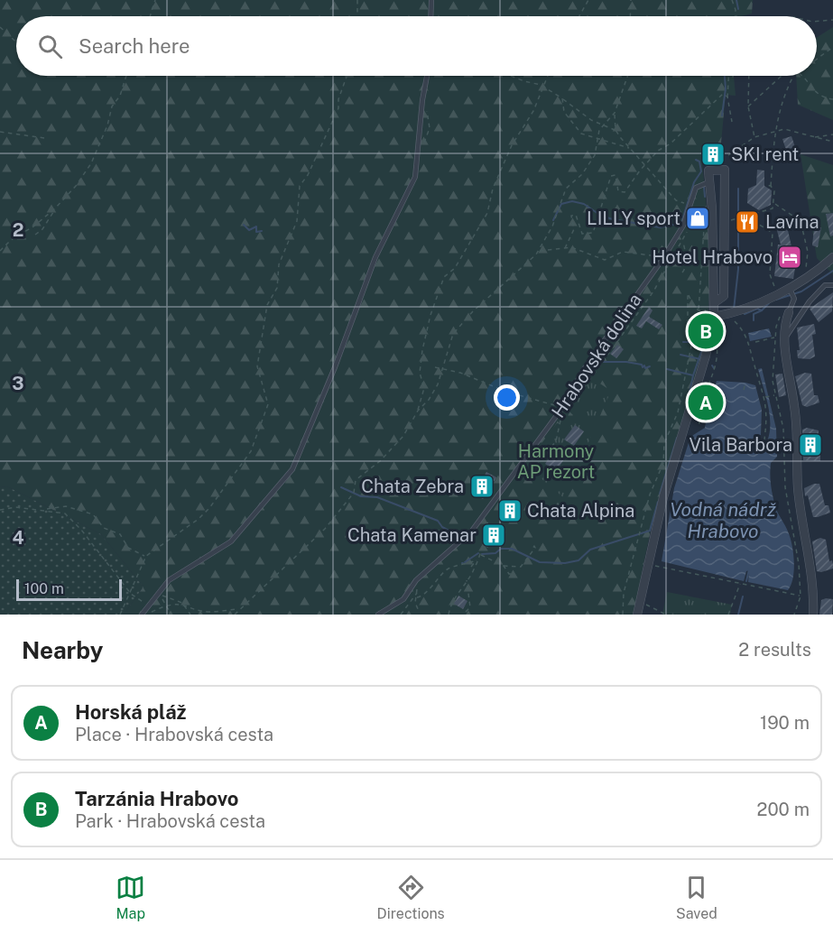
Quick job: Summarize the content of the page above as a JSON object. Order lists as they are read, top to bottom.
{
  "streets": {
    "lane": ["Hrabovská dolina"]
  },
  "water": ["Vodná nádrž Hrabovo"],
  "parks": ["Harmony AP rezort"],
  "places": {
    "building": [
      "SKI rent",
      "Vila Barbora",
      "Chata Zebra",
      "Chata Alpina",
      "Chata Kamenar"
    ],
    "shop": ["LILLY sport"],
    "restaurant": ["Lavína"],
    "hotel": ["Hotel Hrabovo"]
  },
  "scale_bar": "100 m",
  "page": {
    "search": "Search here",
    "pins": ["B", "A"],
    "scale": "100 m",
    "heading": ["Nearby", "2 results"],
    "list": [
      {
        "mark": "A",
        "name": "Horská pláž",
        "note": "Place · Hrabovská cesta",
        "value": "190 m"
      },
      {
        "mark": "B",
        "name": "Tarzánia Hrabovo",
        "note": "Park · Hrabovská cesta",
        "value": "200 m"
      }
    ],
    "nav": ["Map", "Directions", "Saved"]
  },
  "grid": {
    "rows": ["2", "3", "4"]
  }
}
